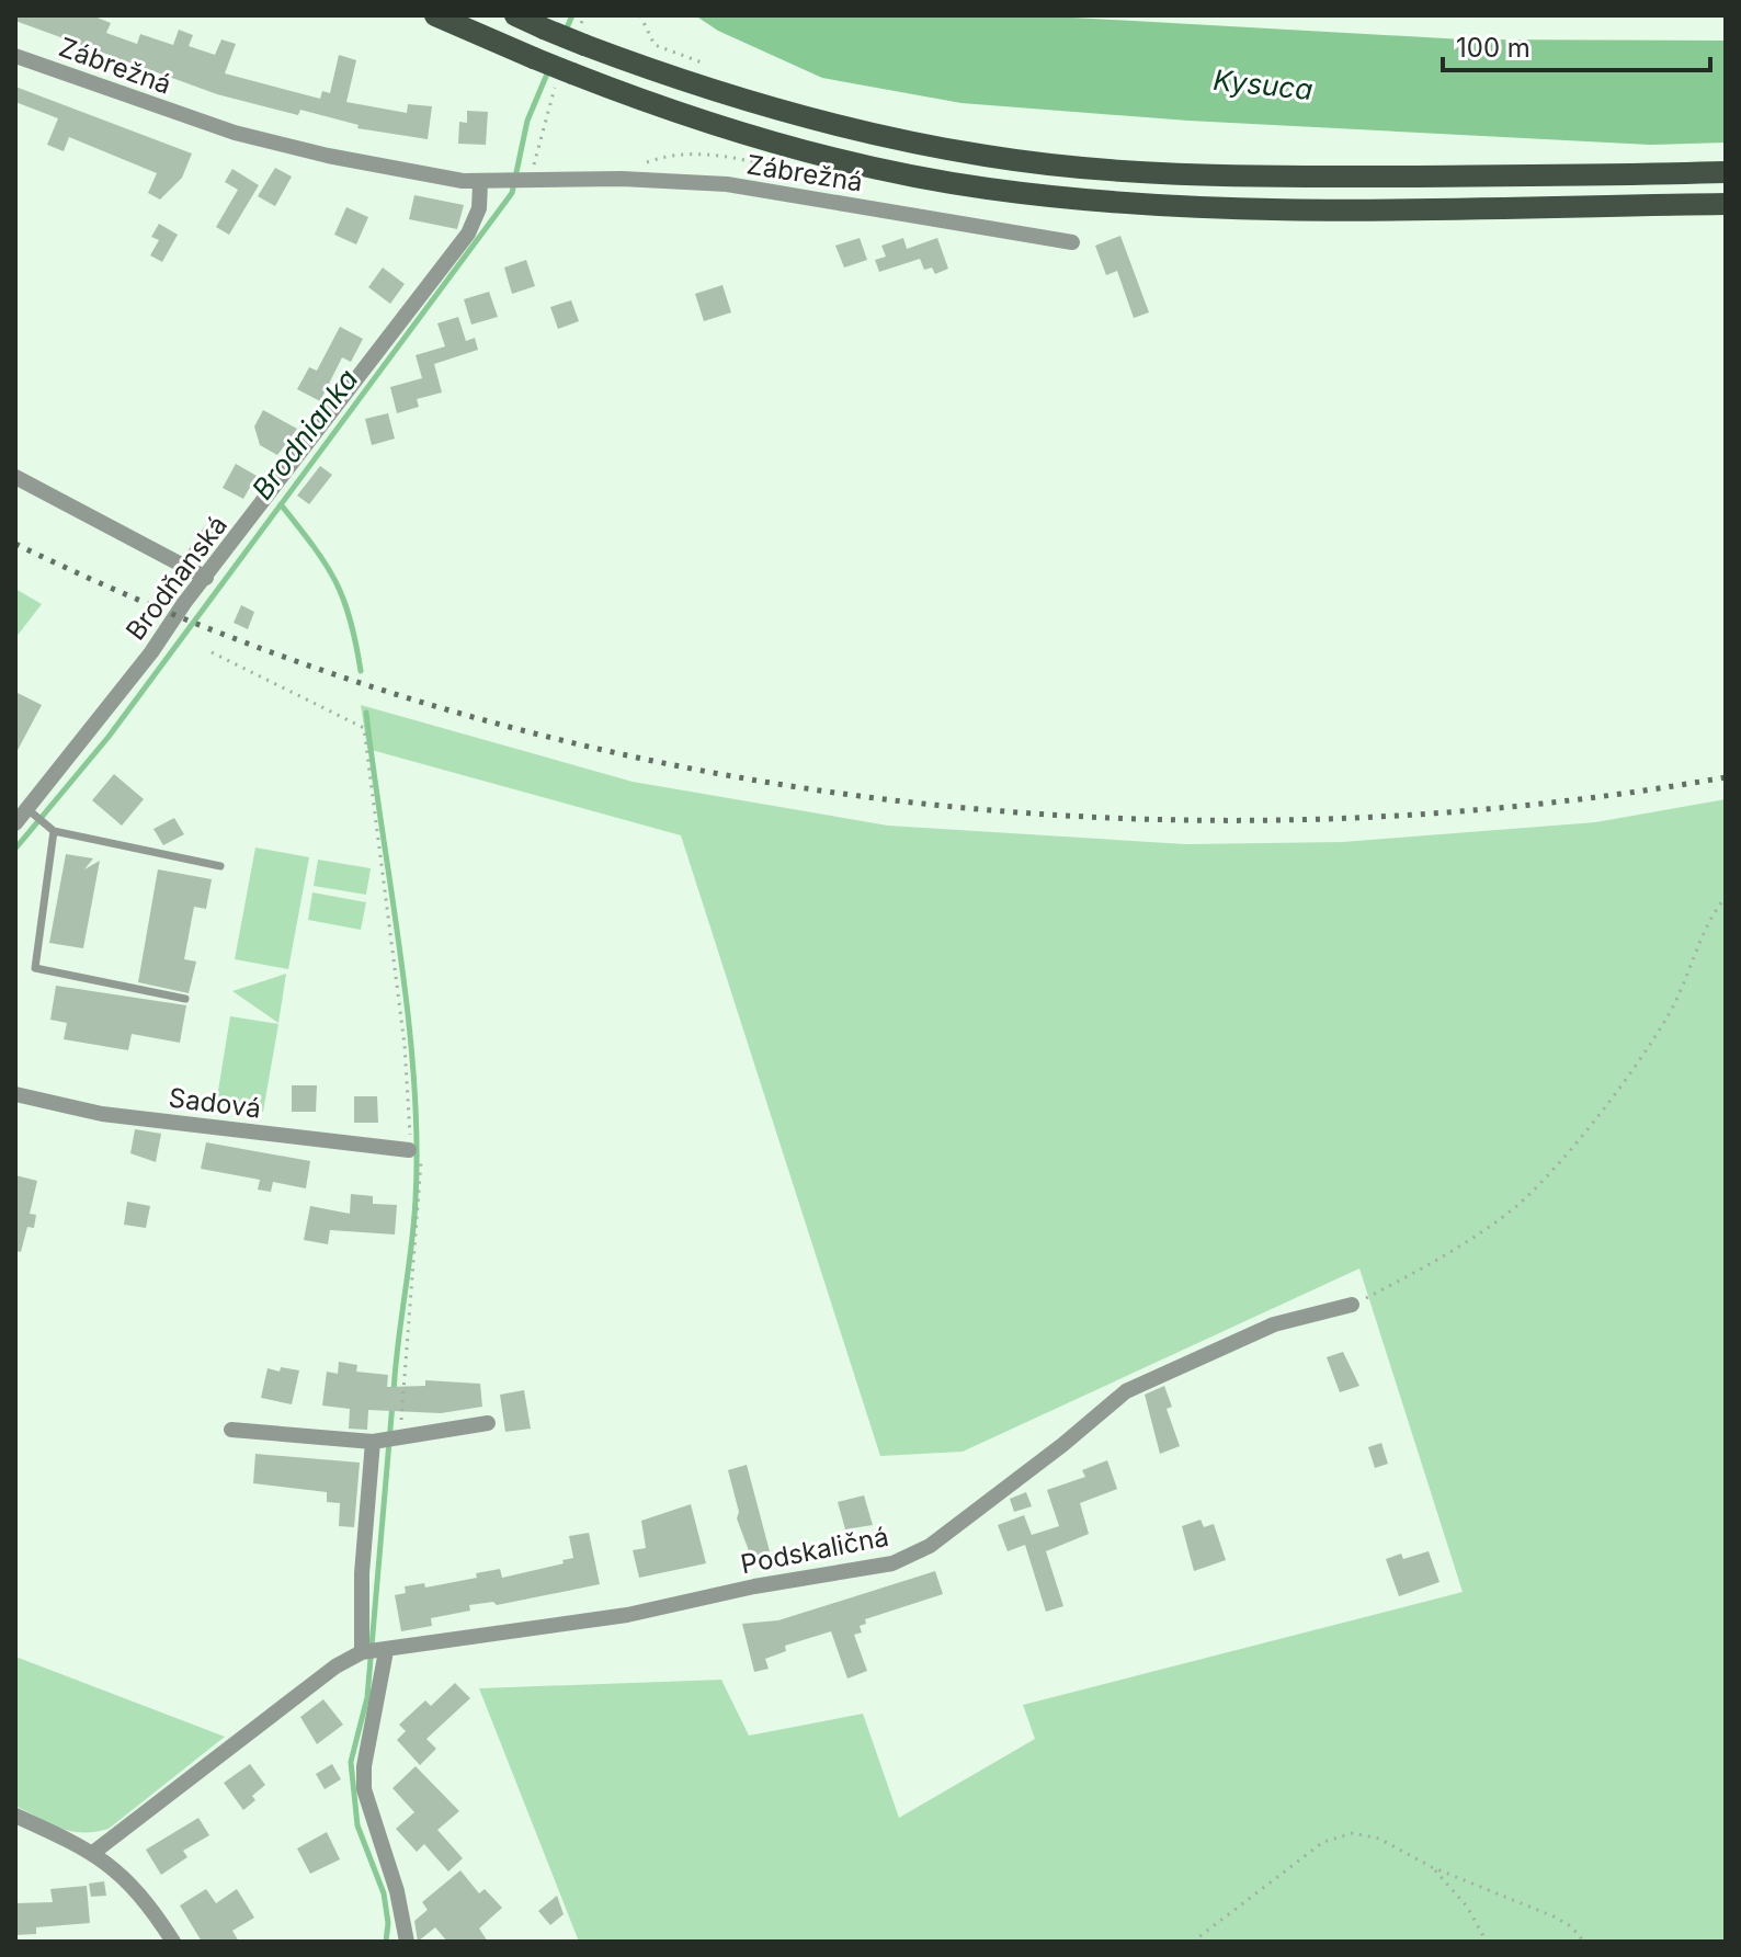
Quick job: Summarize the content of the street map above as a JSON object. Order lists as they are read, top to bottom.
{
  "streets": {
    "street": [
      "Zábrežná",
      "Brodňanská",
      "Sadová",
      "Podskaličná"
    ]
  },
  "crossings": [
    ["Zábrežná", "Brodňanská"]
  ],
  "water": ["Kysuca", "Brodnianka"],
  "scale_bar": "100 m"
}
